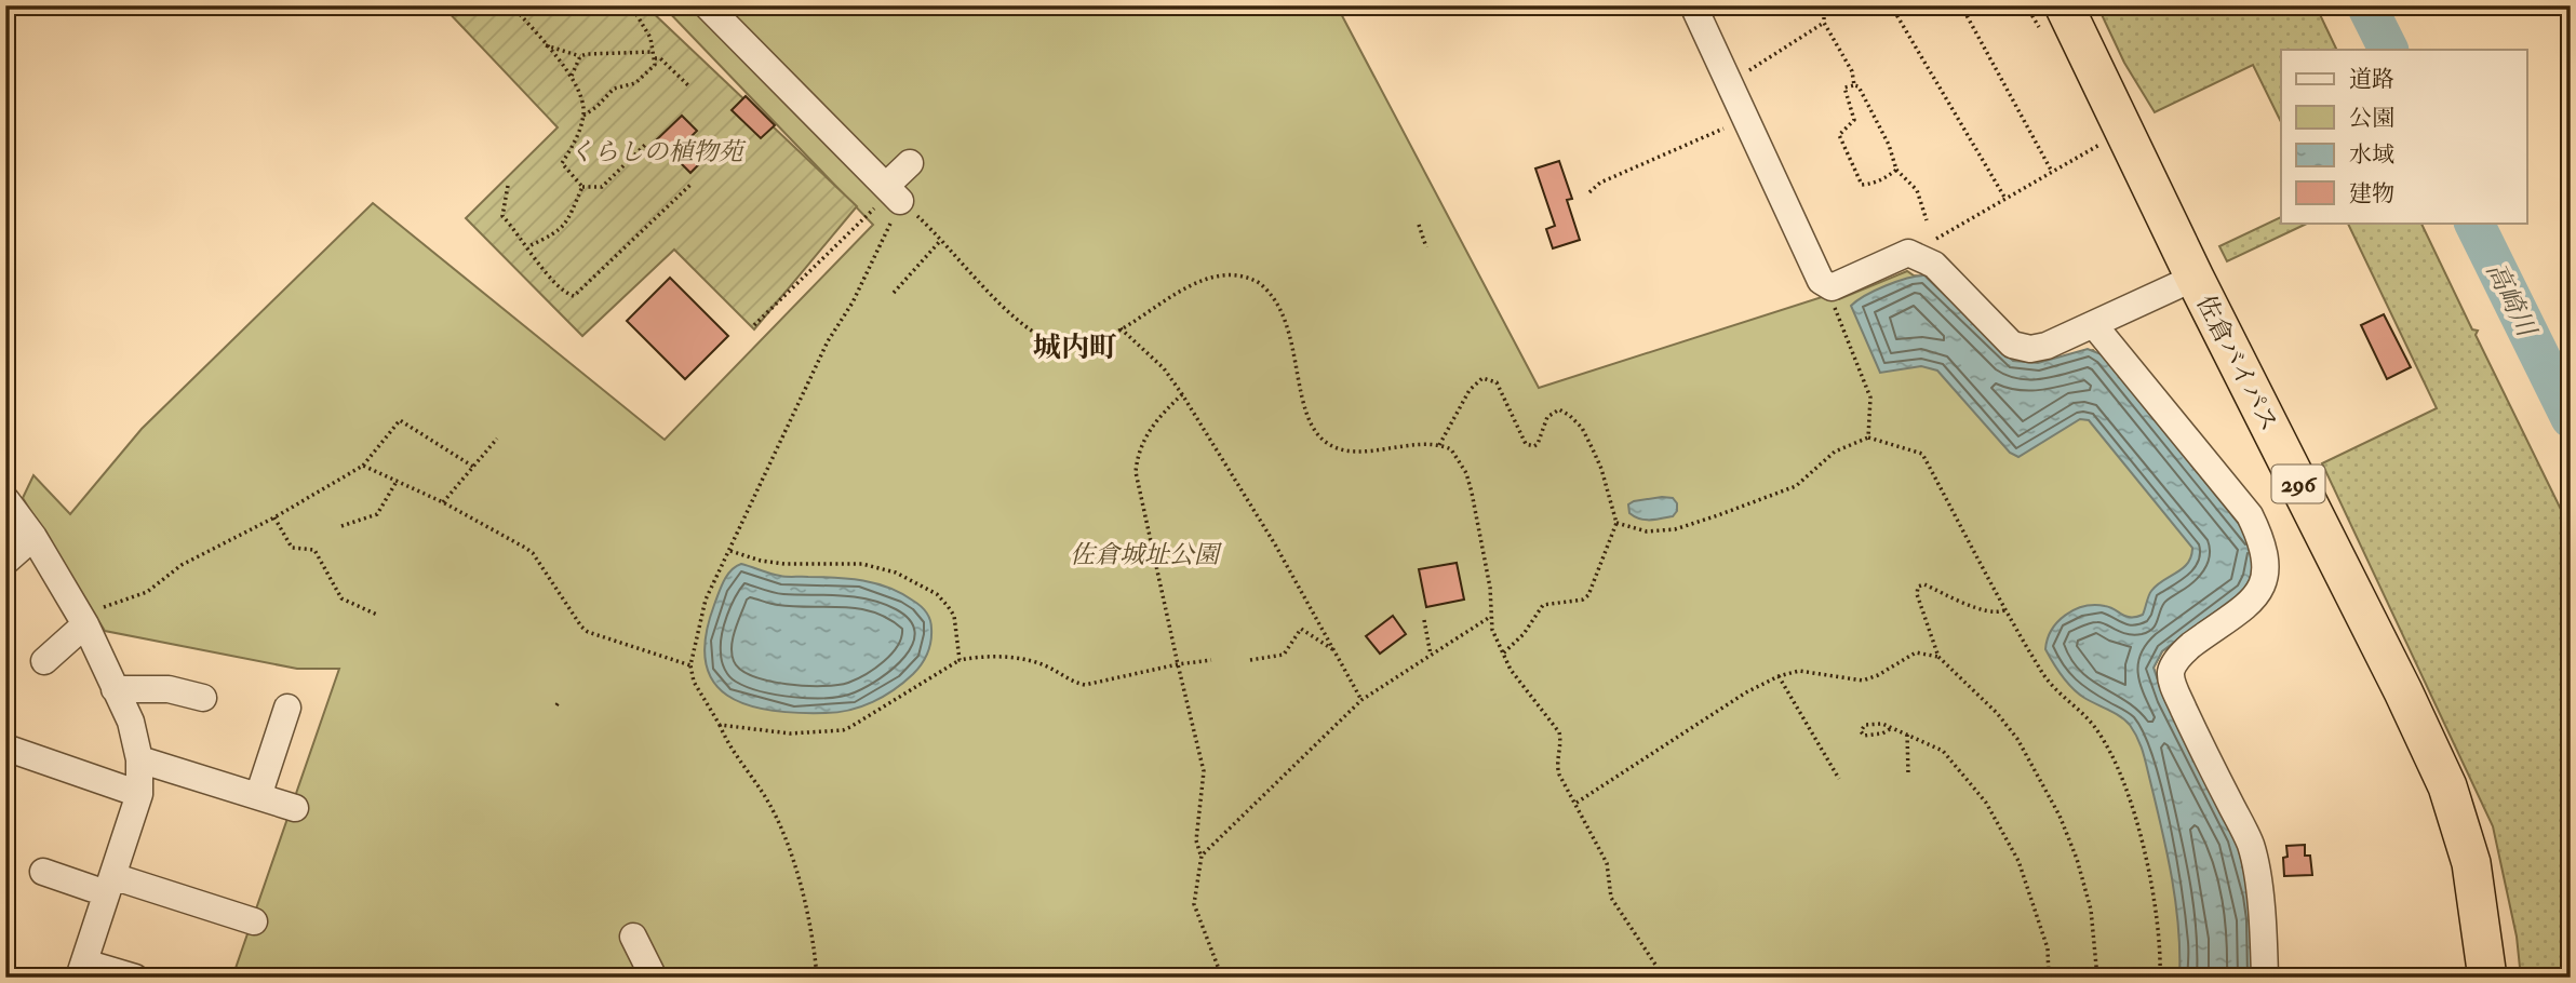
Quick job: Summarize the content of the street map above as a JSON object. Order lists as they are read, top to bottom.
{
  "streets": {
    "highway": ["佐倉バイパス", "296"]
  },
  "districts": ["城内町"],
  "water": ["高崎川"],
  "parks": ["くらしの植物苑", "佐倉城址公園"],
  "legend": [
    "道路",
    "公園",
    "水域",
    "建物"
  ]
}
